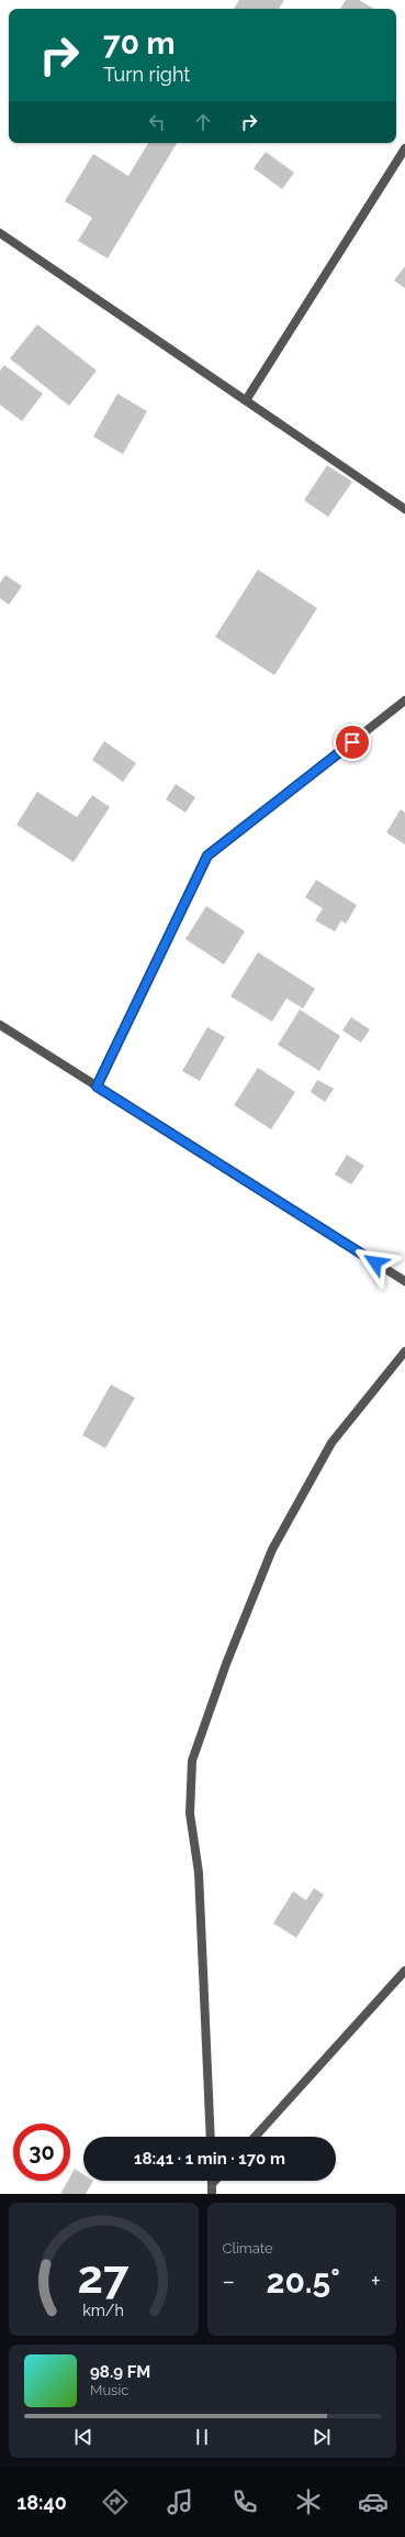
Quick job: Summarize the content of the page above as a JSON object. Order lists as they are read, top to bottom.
{
  "page": {
    "turn": ["70 m", "Turn right"],
    "limit": "30",
    "trip": "18:41 · 1 min · 170 m",
    "tile": "Climate",
    "heat": ["−", "20.5°", "+"],
    "song": ["98.9 FM", "Music"],
    "tabs": "18:40",
    "gauge": ["27", "km/h"]
  }
}
